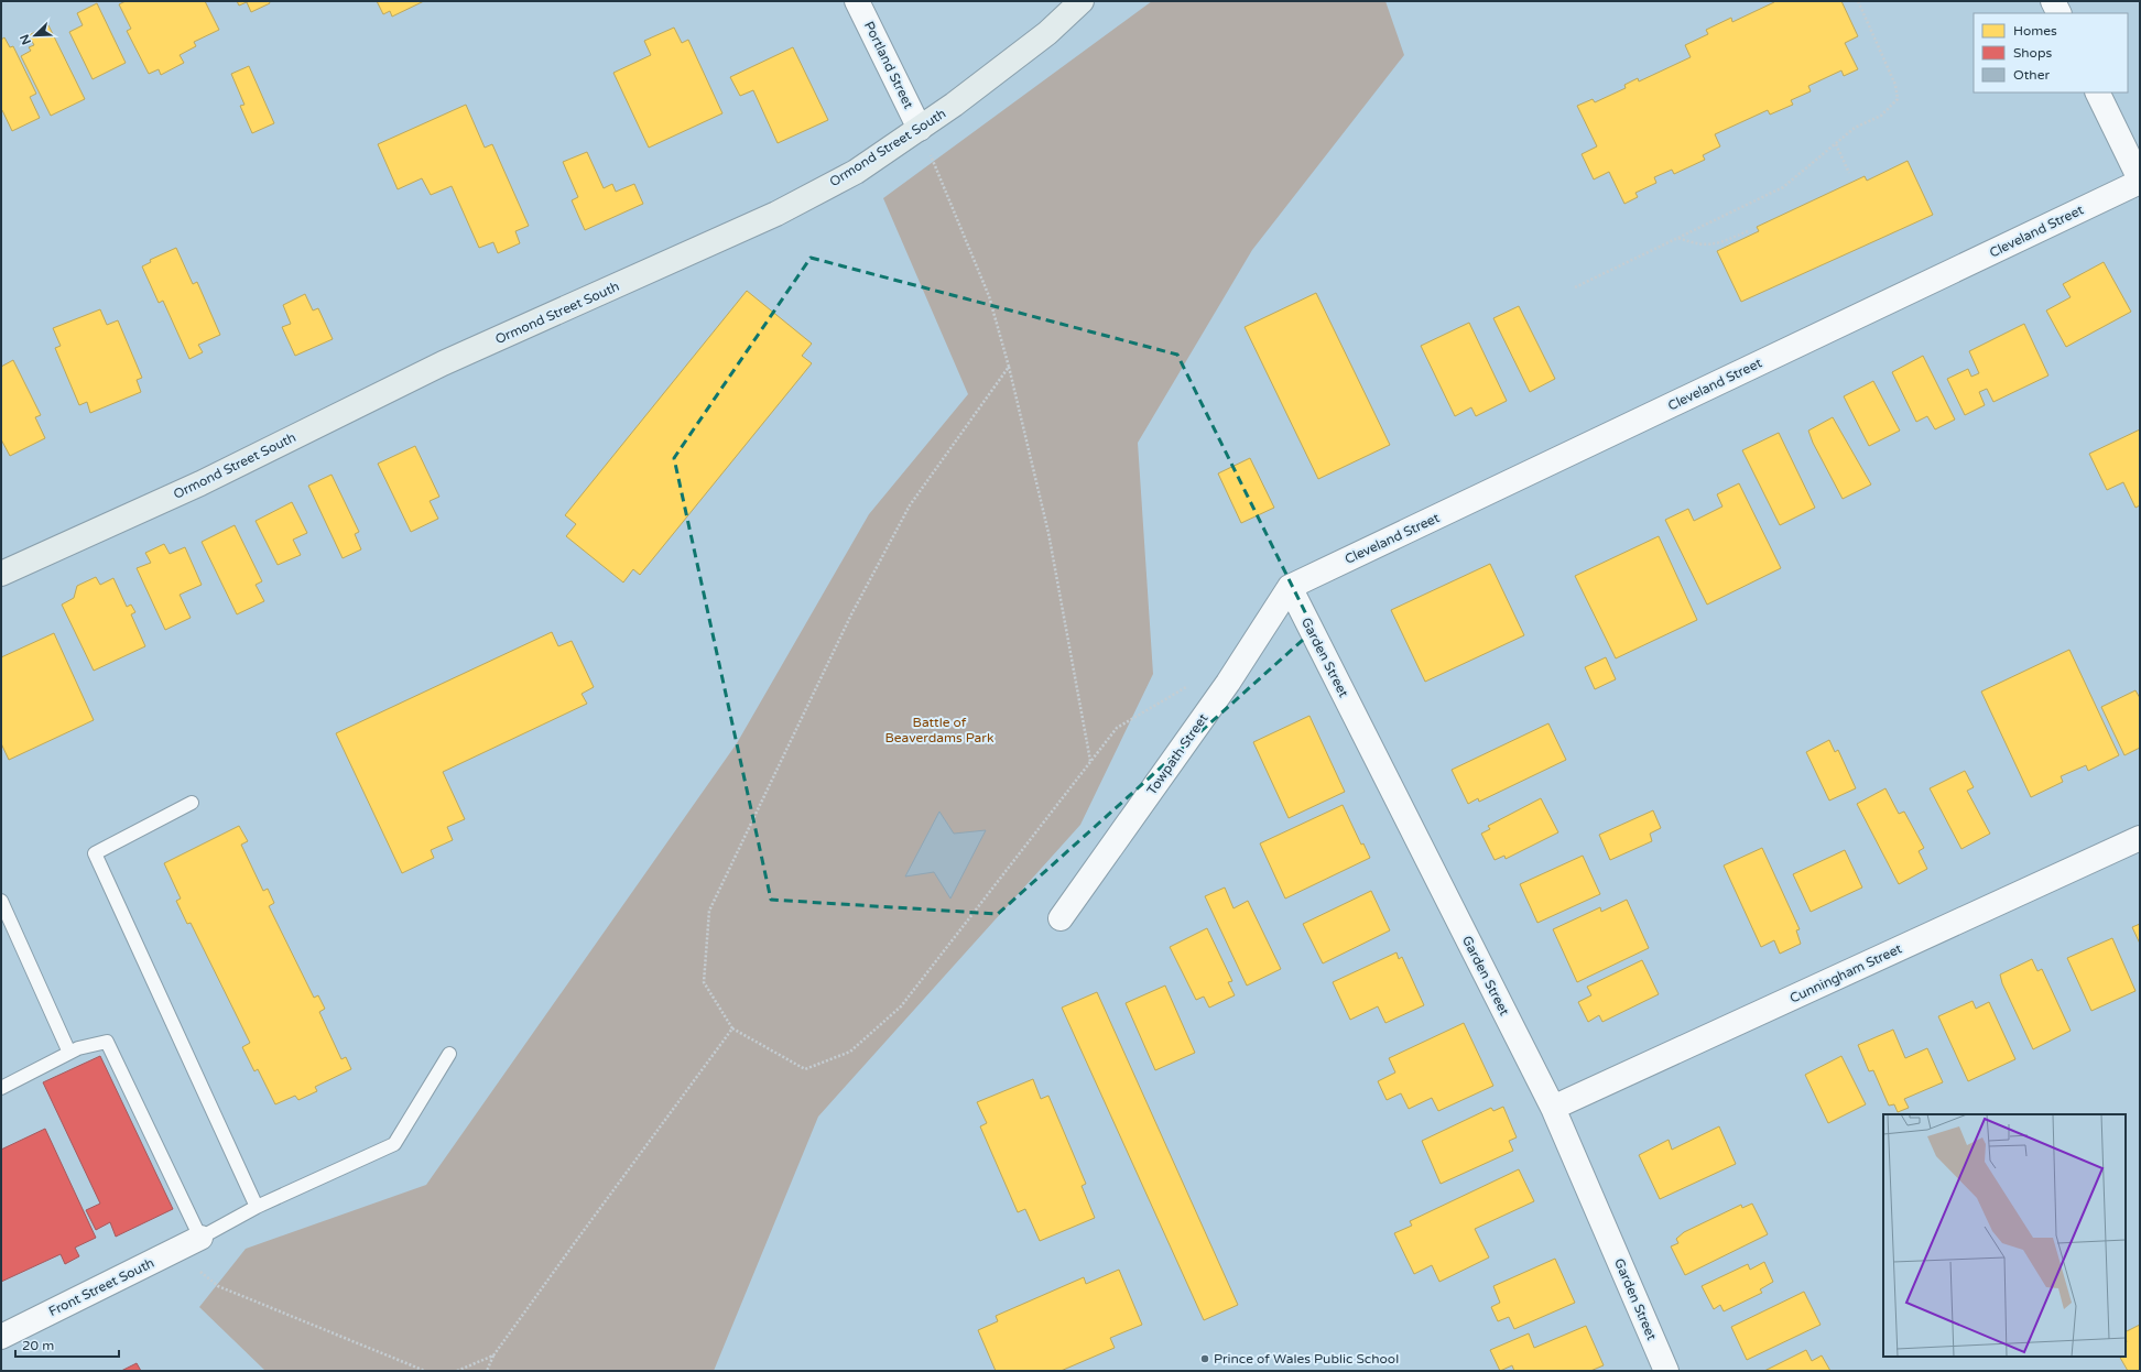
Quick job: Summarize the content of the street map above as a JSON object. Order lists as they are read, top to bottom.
{
  "streets": {
    "main road": ["Ormond Street South"],
    "street": [
      "Portland Street",
      "Cleveland Street",
      "Garden Street",
      "Towpath Street",
      "Cunningham Street",
      "Front Street South"
    ]
  },
  "crossings": [
    ["Portland Street", "Ormond Street South"],
    ["Cleveland Street", "Garden Street"],
    ["Cleveland Street", "Towpath Street"],
    ["Garden Street", "Towpath Street"],
    ["Garden Street", "Cunningham Street"]
  ],
  "parks": ["Battle of Beaverdams Park"],
  "places": ["Prince of Wales Public School"],
  "legend": ["Homes", "Shops", "Other"],
  "scale_bar": "20 m",
  "north": "bottom left"
}
